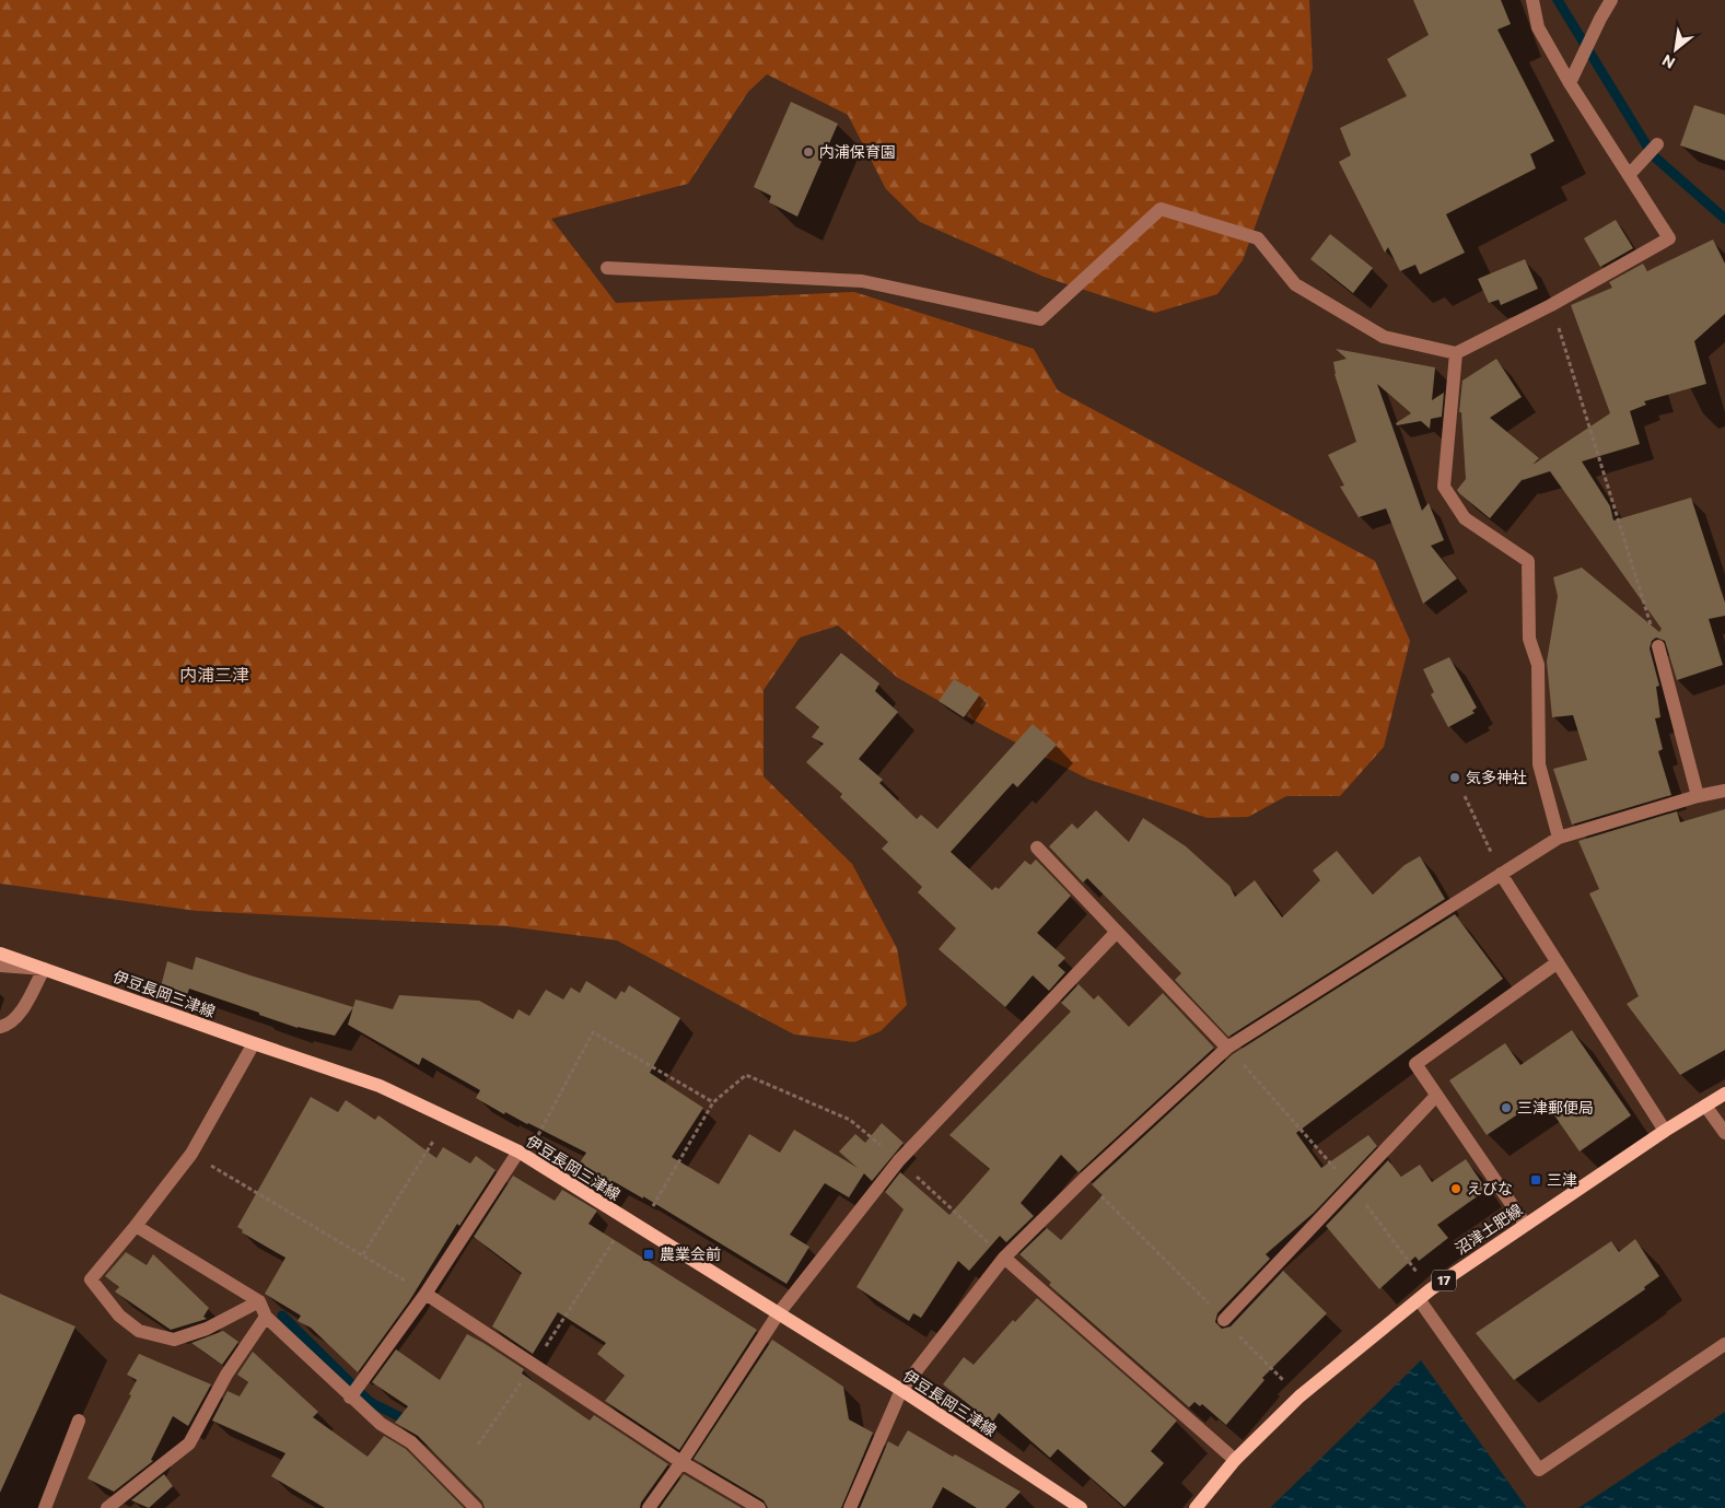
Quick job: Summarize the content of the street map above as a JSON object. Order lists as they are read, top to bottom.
{
  "streets": {
    "main road": ["伊豆長岡三津線", "沼津土肥線", "17"]
  },
  "districts": ["内浦三津"],
  "places": {
    "other": [
      "内浦保育園",
      "気多神社",
      "三津郵便局",
      "えびな"
    ],
    "transit": ["三津", "農業会前"]
  },
  "north": "bottom left"
}
